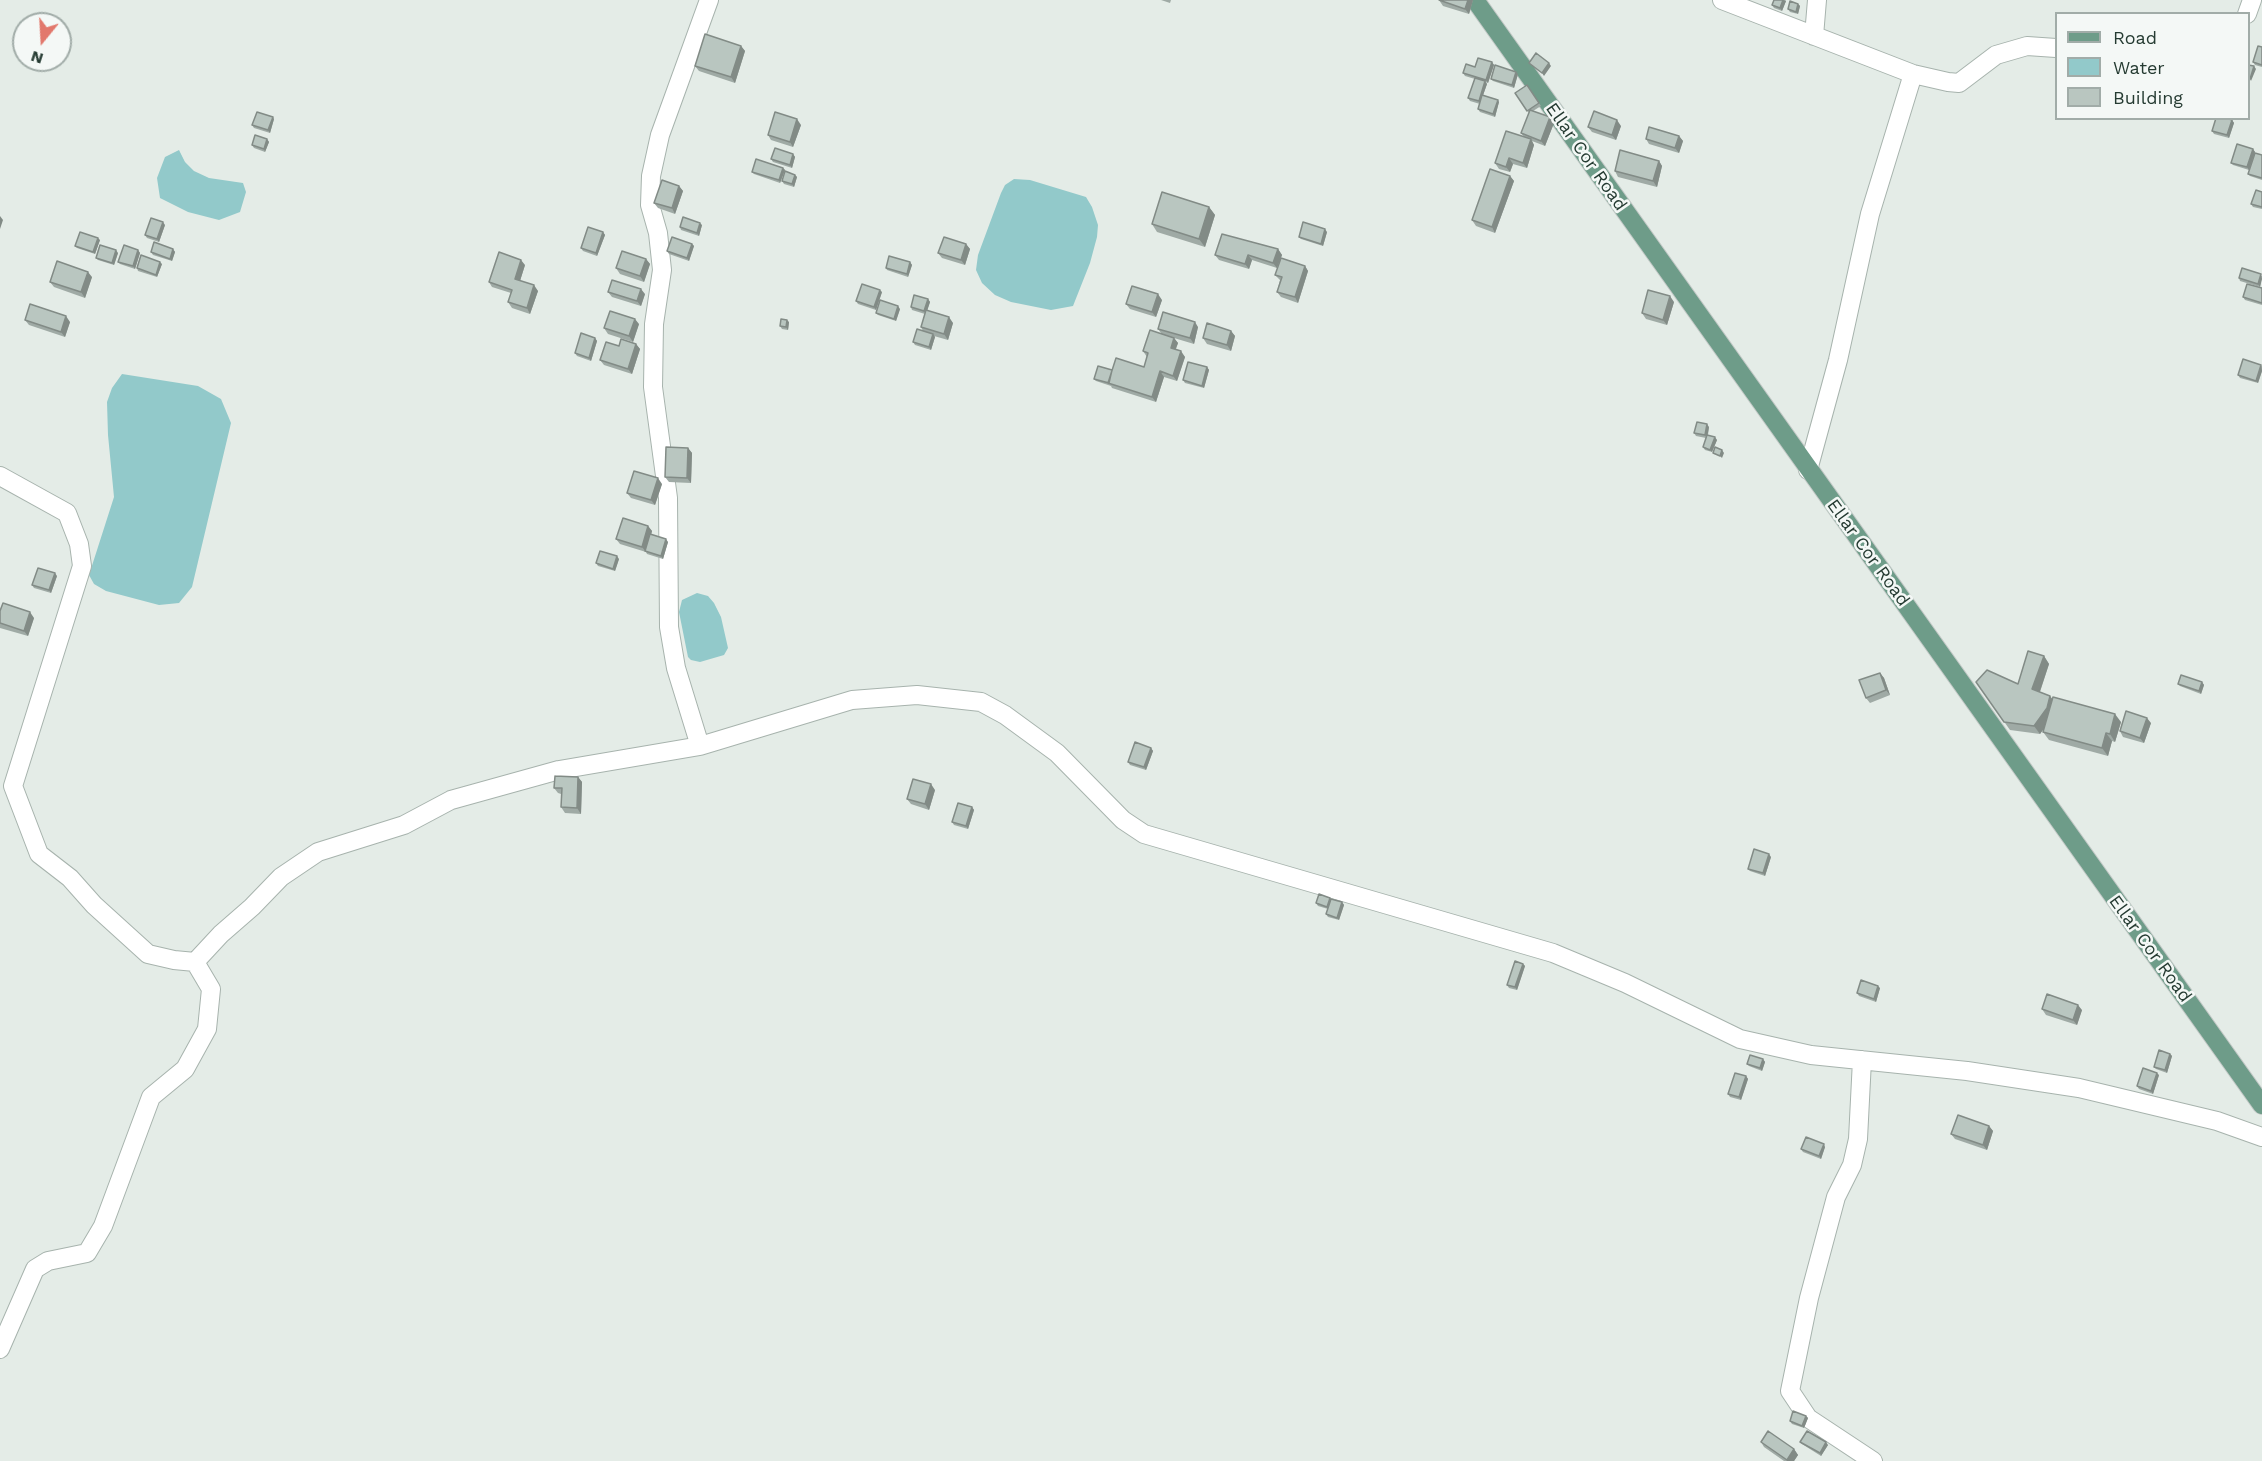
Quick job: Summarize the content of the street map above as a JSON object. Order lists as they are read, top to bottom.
{
  "streets": {
    "main road": ["Ellar Cor Road"]
  },
  "legend": ["Road", "Water", "Building"],
  "north": "bottom"
}
